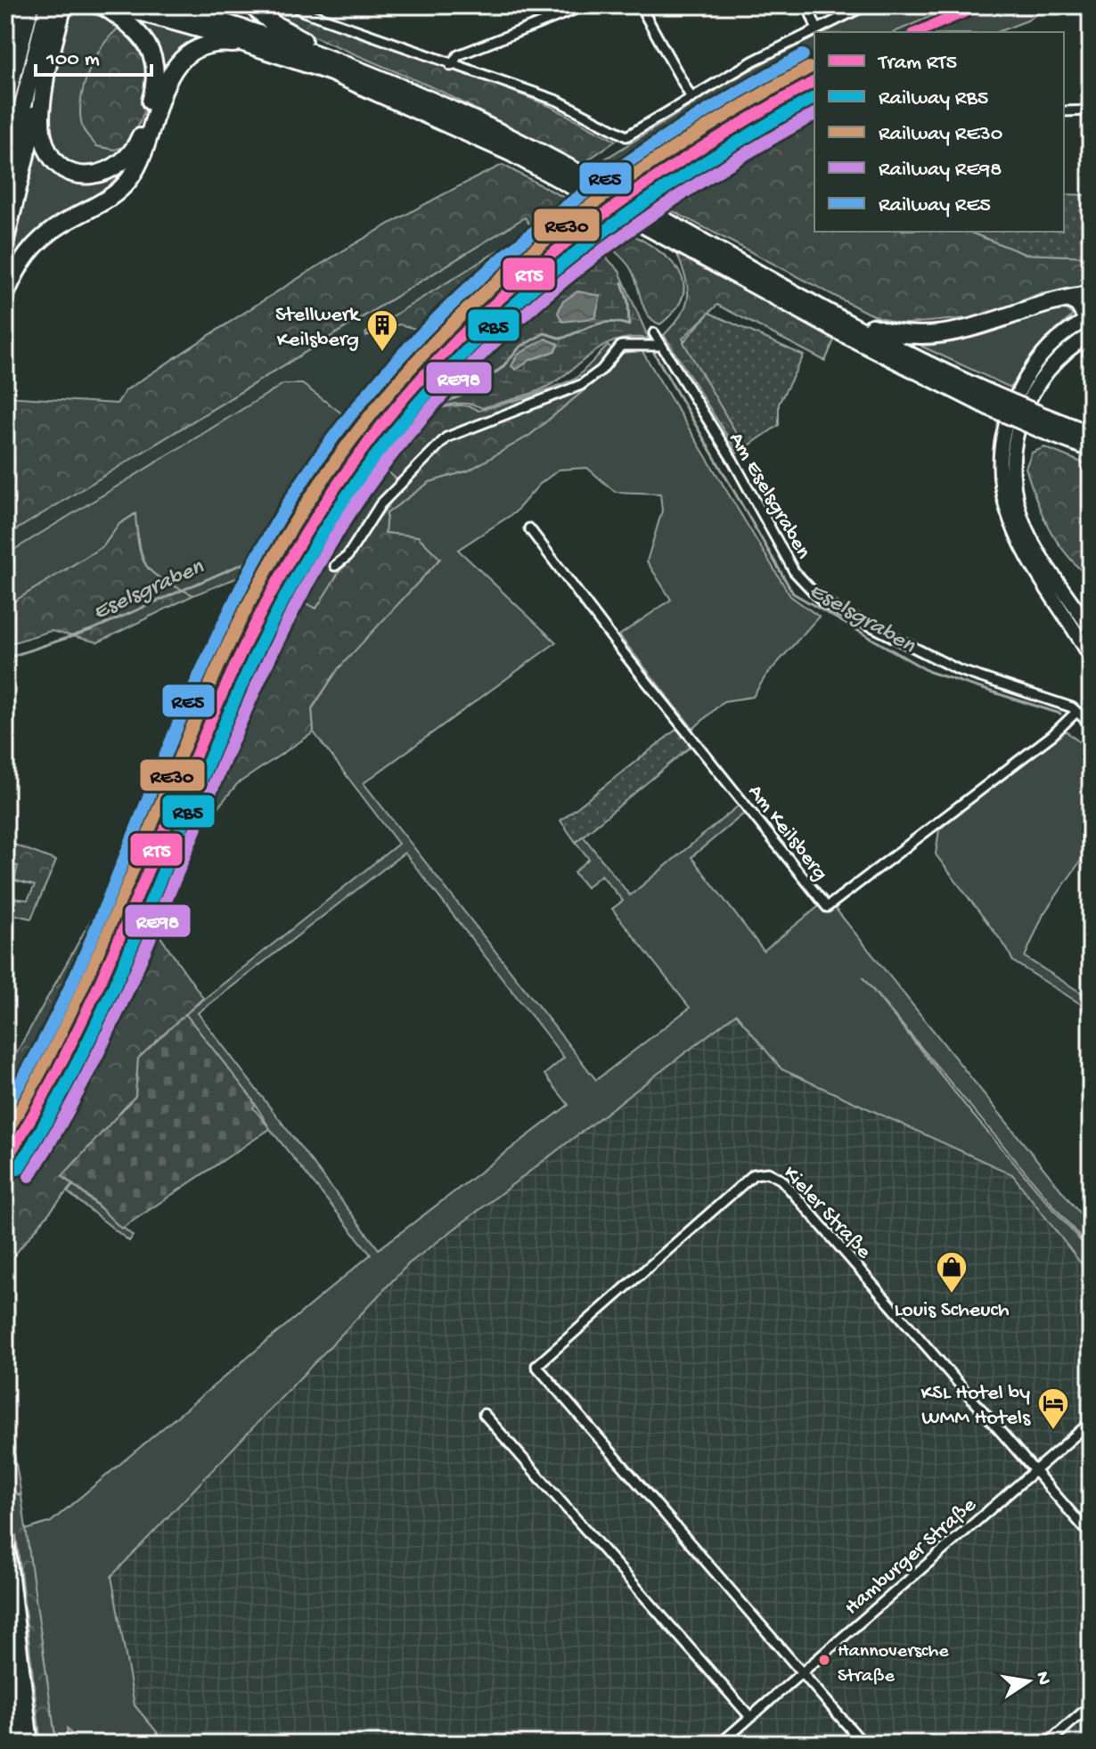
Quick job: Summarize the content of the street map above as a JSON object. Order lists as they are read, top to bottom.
{
  "streets": {
    "street": [
      "Am Eselsgraben",
      "Am Keilsberg",
      "Kieler Straße",
      "Hamburger Straße"
    ]
  },
  "crossings": [
    ["Am Eselsgraben", "Am Keilsberg"],
    ["Kieler Straße", "Hamburger Straße"]
  ],
  "water": ["Eselsgraben"],
  "places": {
    "building": ["Stellwerk Keilsberg"],
    "shop": ["Louis Scheuch"],
    "hotel": ["KSL Hotel by WMM Hotels"],
    "other": ["Hannoversche Straße"]
  },
  "lines": [
    "tram line RT5",
    "rail line RE5",
    "rail line RE30",
    "rail line RB5",
    "rail line RE98"
  ],
  "legend": [
    "Tram RT5",
    "Railway RB5",
    "Railway RE30",
    "Railway RE98",
    "Railway RE5"
  ],
  "scale_bar": "100 m",
  "north": "right"
}
